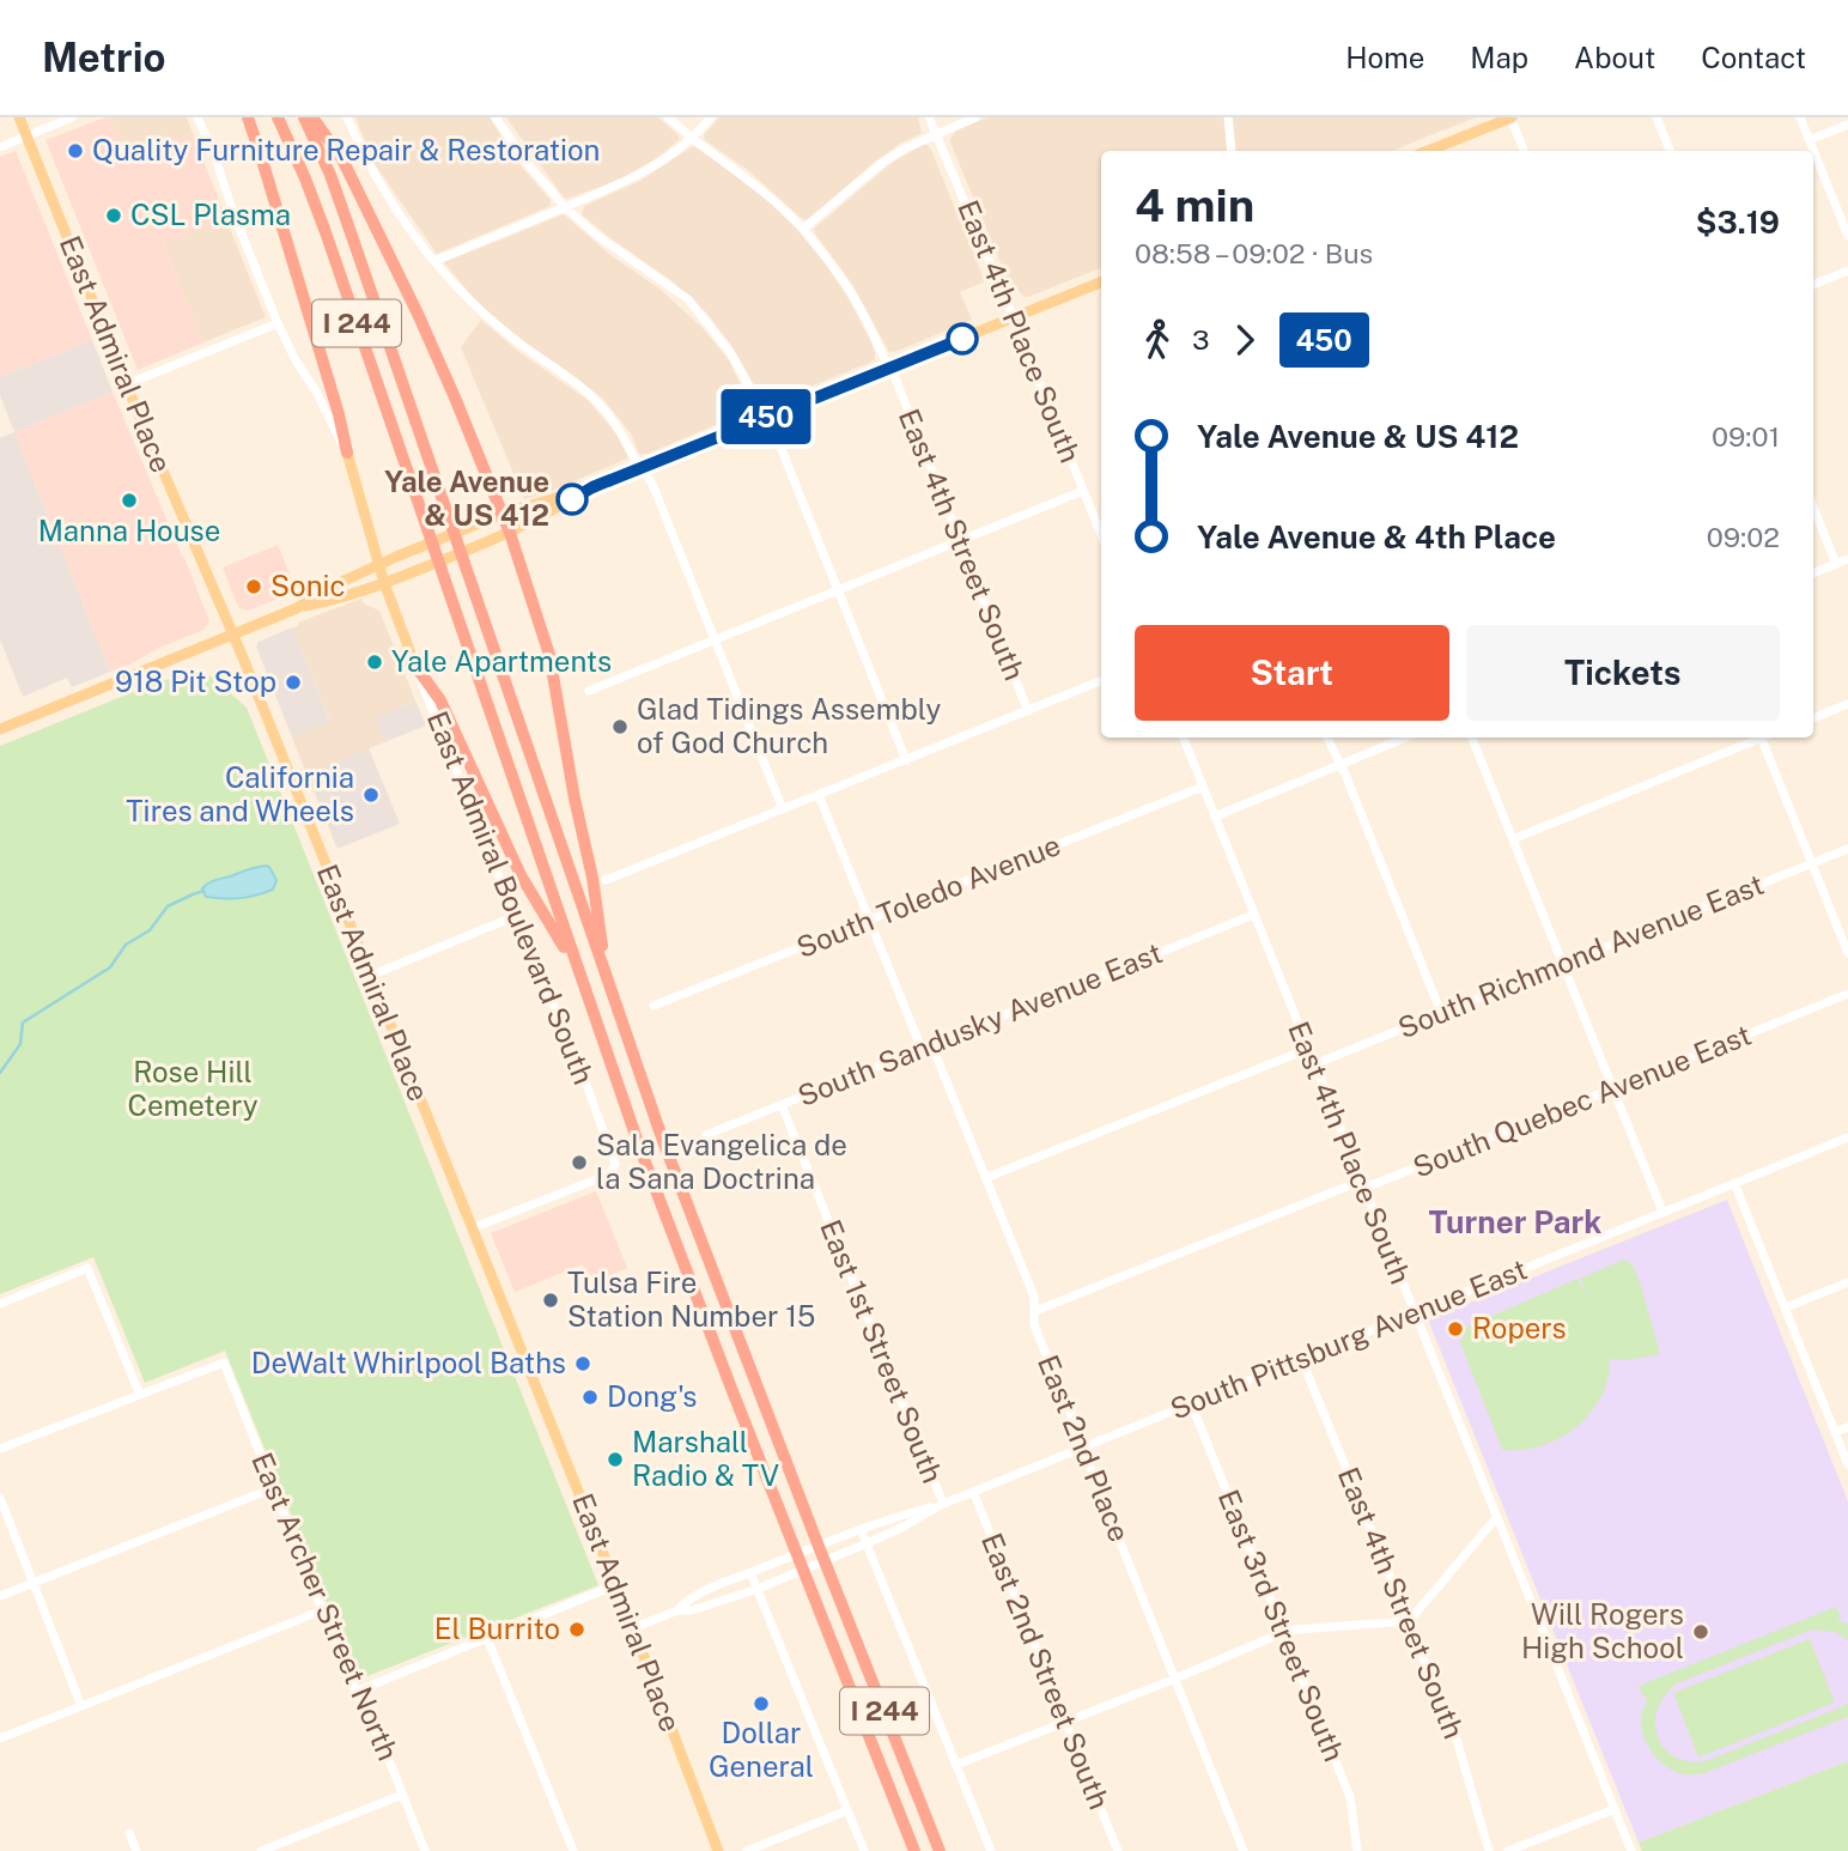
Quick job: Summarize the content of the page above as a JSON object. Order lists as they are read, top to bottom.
{
  "streets": {
    "highway": ["I 244"],
    "main road": ["East Admiral Place", "East Admiral Boulevard South"],
    "street": [
      "East 4th Place South",
      "East 4th Street South",
      "South Toledo Avenue",
      "South Richmond Avenue East",
      "South Sandusky Avenue East",
      "South Quebec Avenue East",
      "South Pittsburg Avenue East",
      "East 1st Street South",
      "East 2nd Place",
      "East Archer Street North",
      "East 3rd Street South",
      "East 2nd Street South"
    ]
  },
  "crossings": [
    ["East 4th Place South", "South Toledo Avenue"],
    ["East 4th Place South", "South Richmond Avenue East"],
    ["East 4th Place South", "South Sandusky Avenue East"],
    ["East 4th Place South", "South Quebec Avenue East"],
    ["East 4th Place South", "South Pittsburg Avenue East"],
    ["East Admiral Place", "East Admiral Boulevard South"],
    ["East Admiral Place", "South Pittsburg Avenue East"],
    ["East 4th Street South", "South Pittsburg Avenue East"],
    ["South Toledo Avenue", "East 2nd Place"],
    ["South Sandusky Avenue East", "East 1st Street South"],
    ["South Sandusky Avenue East", "East 2nd Place"],
    ["South Quebec Avenue East", "East 2nd Place"],
    ["South Pittsburg Avenue East", "East 1st Street South"],
    ["South Pittsburg Avenue East", "East 2nd Place"],
    ["South Pittsburg Avenue East", "East 3rd Street South"],
    ["South Pittsburg Avenue East", "East 2nd Street South"]
  ],
  "districts": ["Turner Park"],
  "parks": ["Rose Hill Cemetery"],
  "places": [
    "Quality Furniture Repair & Restoration",
    "CSL Plasma",
    "Yale Avenue & US 412",
    "Manna House",
    "Sonic",
    "Yale Apartments",
    "918 Pit Stop",
    "Glad Tidings Assembly of God Church",
    "California Tires and Wheels",
    "Sala Evangelica de la Sana Doctrina",
    "Tulsa Fire Station Number 15",
    "Ropers",
    "DeWalt Whirlpool Baths",
    "Dong's",
    "Marshall Radio & TV",
    "El Burrito",
    "Will Rogers High School",
    "Dollar General"
  ],
  "lines": ["bus line 450"],
  "page": {
    "header": "Metrio",
    "nav": [
      "Home",
      "Map",
      "About",
      "Contact"
    ],
    "on_map": "450",
    "heading": ["4 min", "08:58 – 09:02 · Bus", "$3.19"],
    "legs": ["3", "450"],
    "list": [
      {
        "name": "Yale Avenue & US 412",
        "value": "09:01"
      },
      {
        "name": "Yale Avenue & 4th Place",
        "value": "09:02"
      }
    ],
    "buttons": ["Start", "Tickets"]
  }
}
